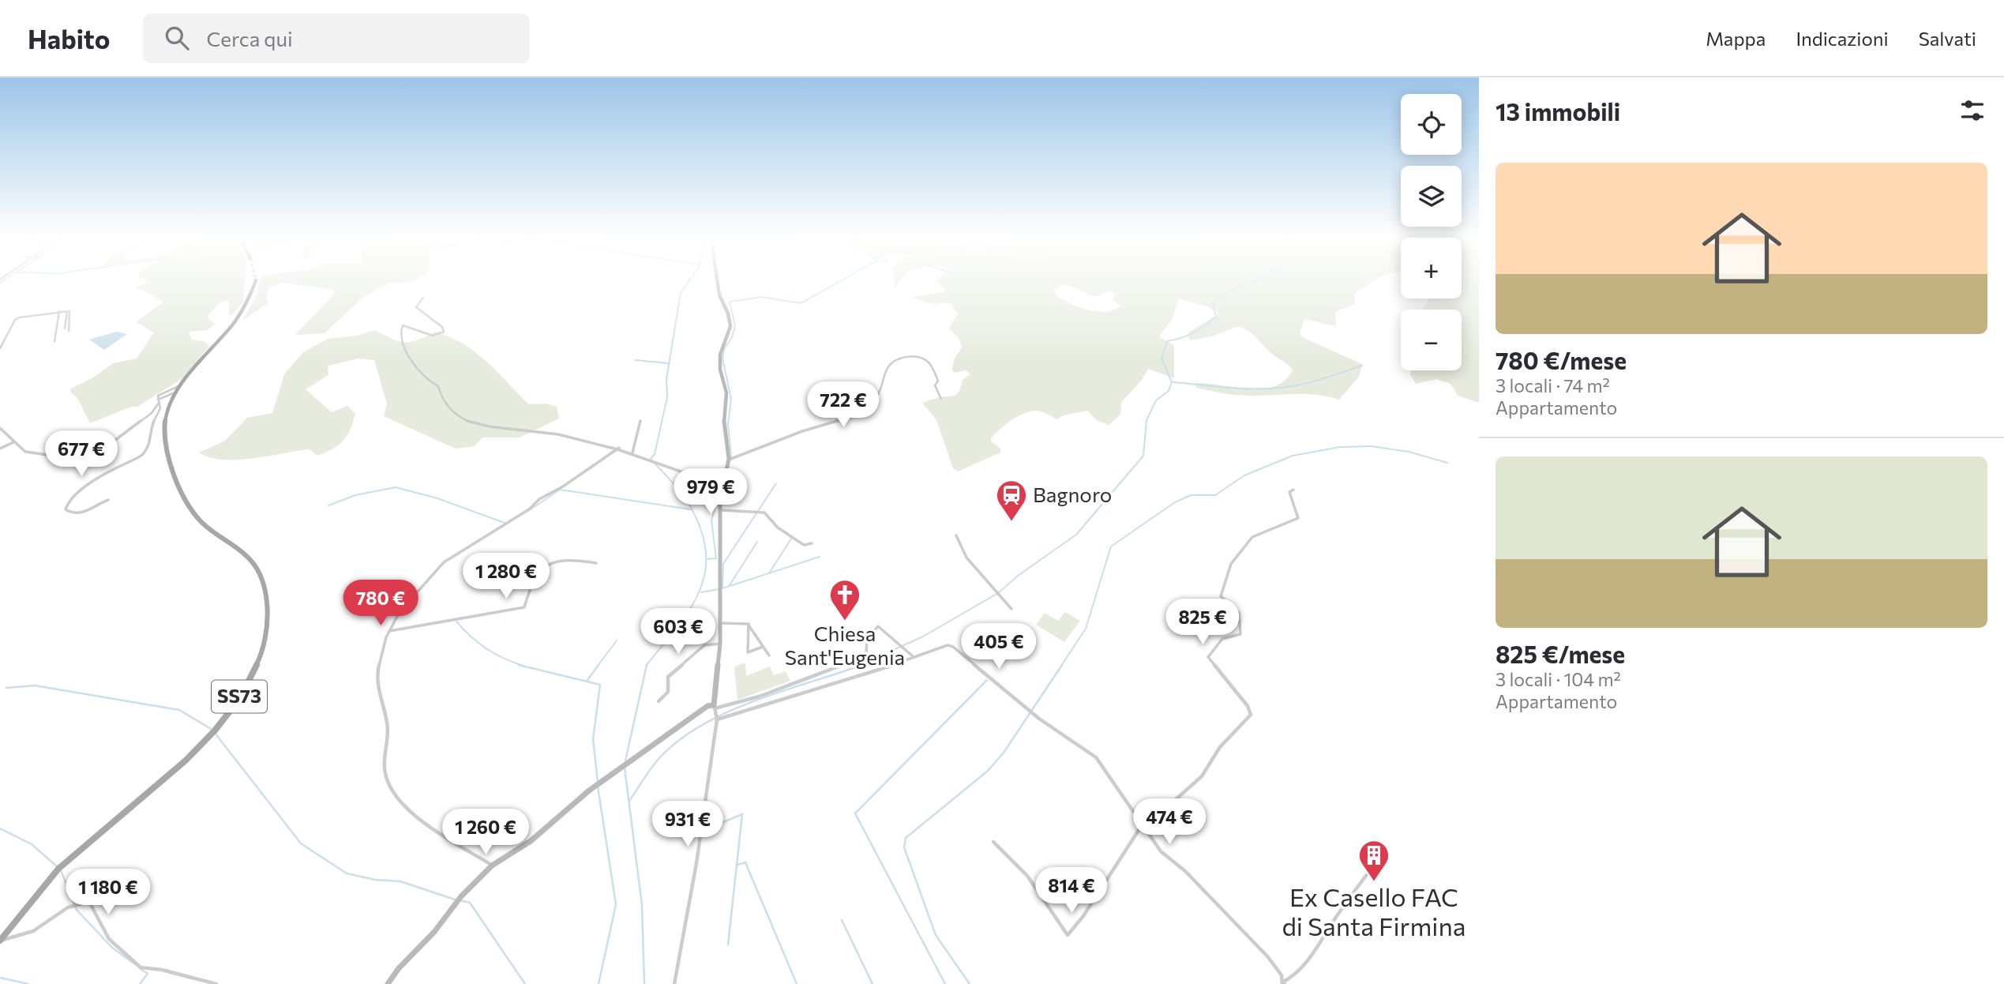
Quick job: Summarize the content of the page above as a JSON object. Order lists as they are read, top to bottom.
{
  "streets": {
    "main road": ["SS73"]
  },
  "places": {
    "station": ["Bagnoro"],
    "church": ["Chiesa Sant'Eugenia"],
    "building": ["Ex Casello FAC di Santa Firmina"]
  },
  "page": {
    "header": "Habito",
    "search": "Cerca qui",
    "nav": ["Mappa", "Indicazioni", "Salvati"],
    "heading": "13 immobili",
    "map_buttons": ["+", "−"],
    "list": [
      {
        "name": "780 €/mese",
        "note": "3 locali · 74 m² · Appartamento"
      },
      {
        "name": "825 €/mese",
        "note": "3 locali · 104 m² · Appartamento"
      }
    ],
    "price": [
      "722 €",
      "677 €",
      "979 €",
      "1 280 €",
      "780 €",
      "825 €",
      "603 €",
      "405 €",
      "474 €",
      "931 €",
      "1 260 €",
      "814 €",
      "1 180 €"
    ]
  }
}
